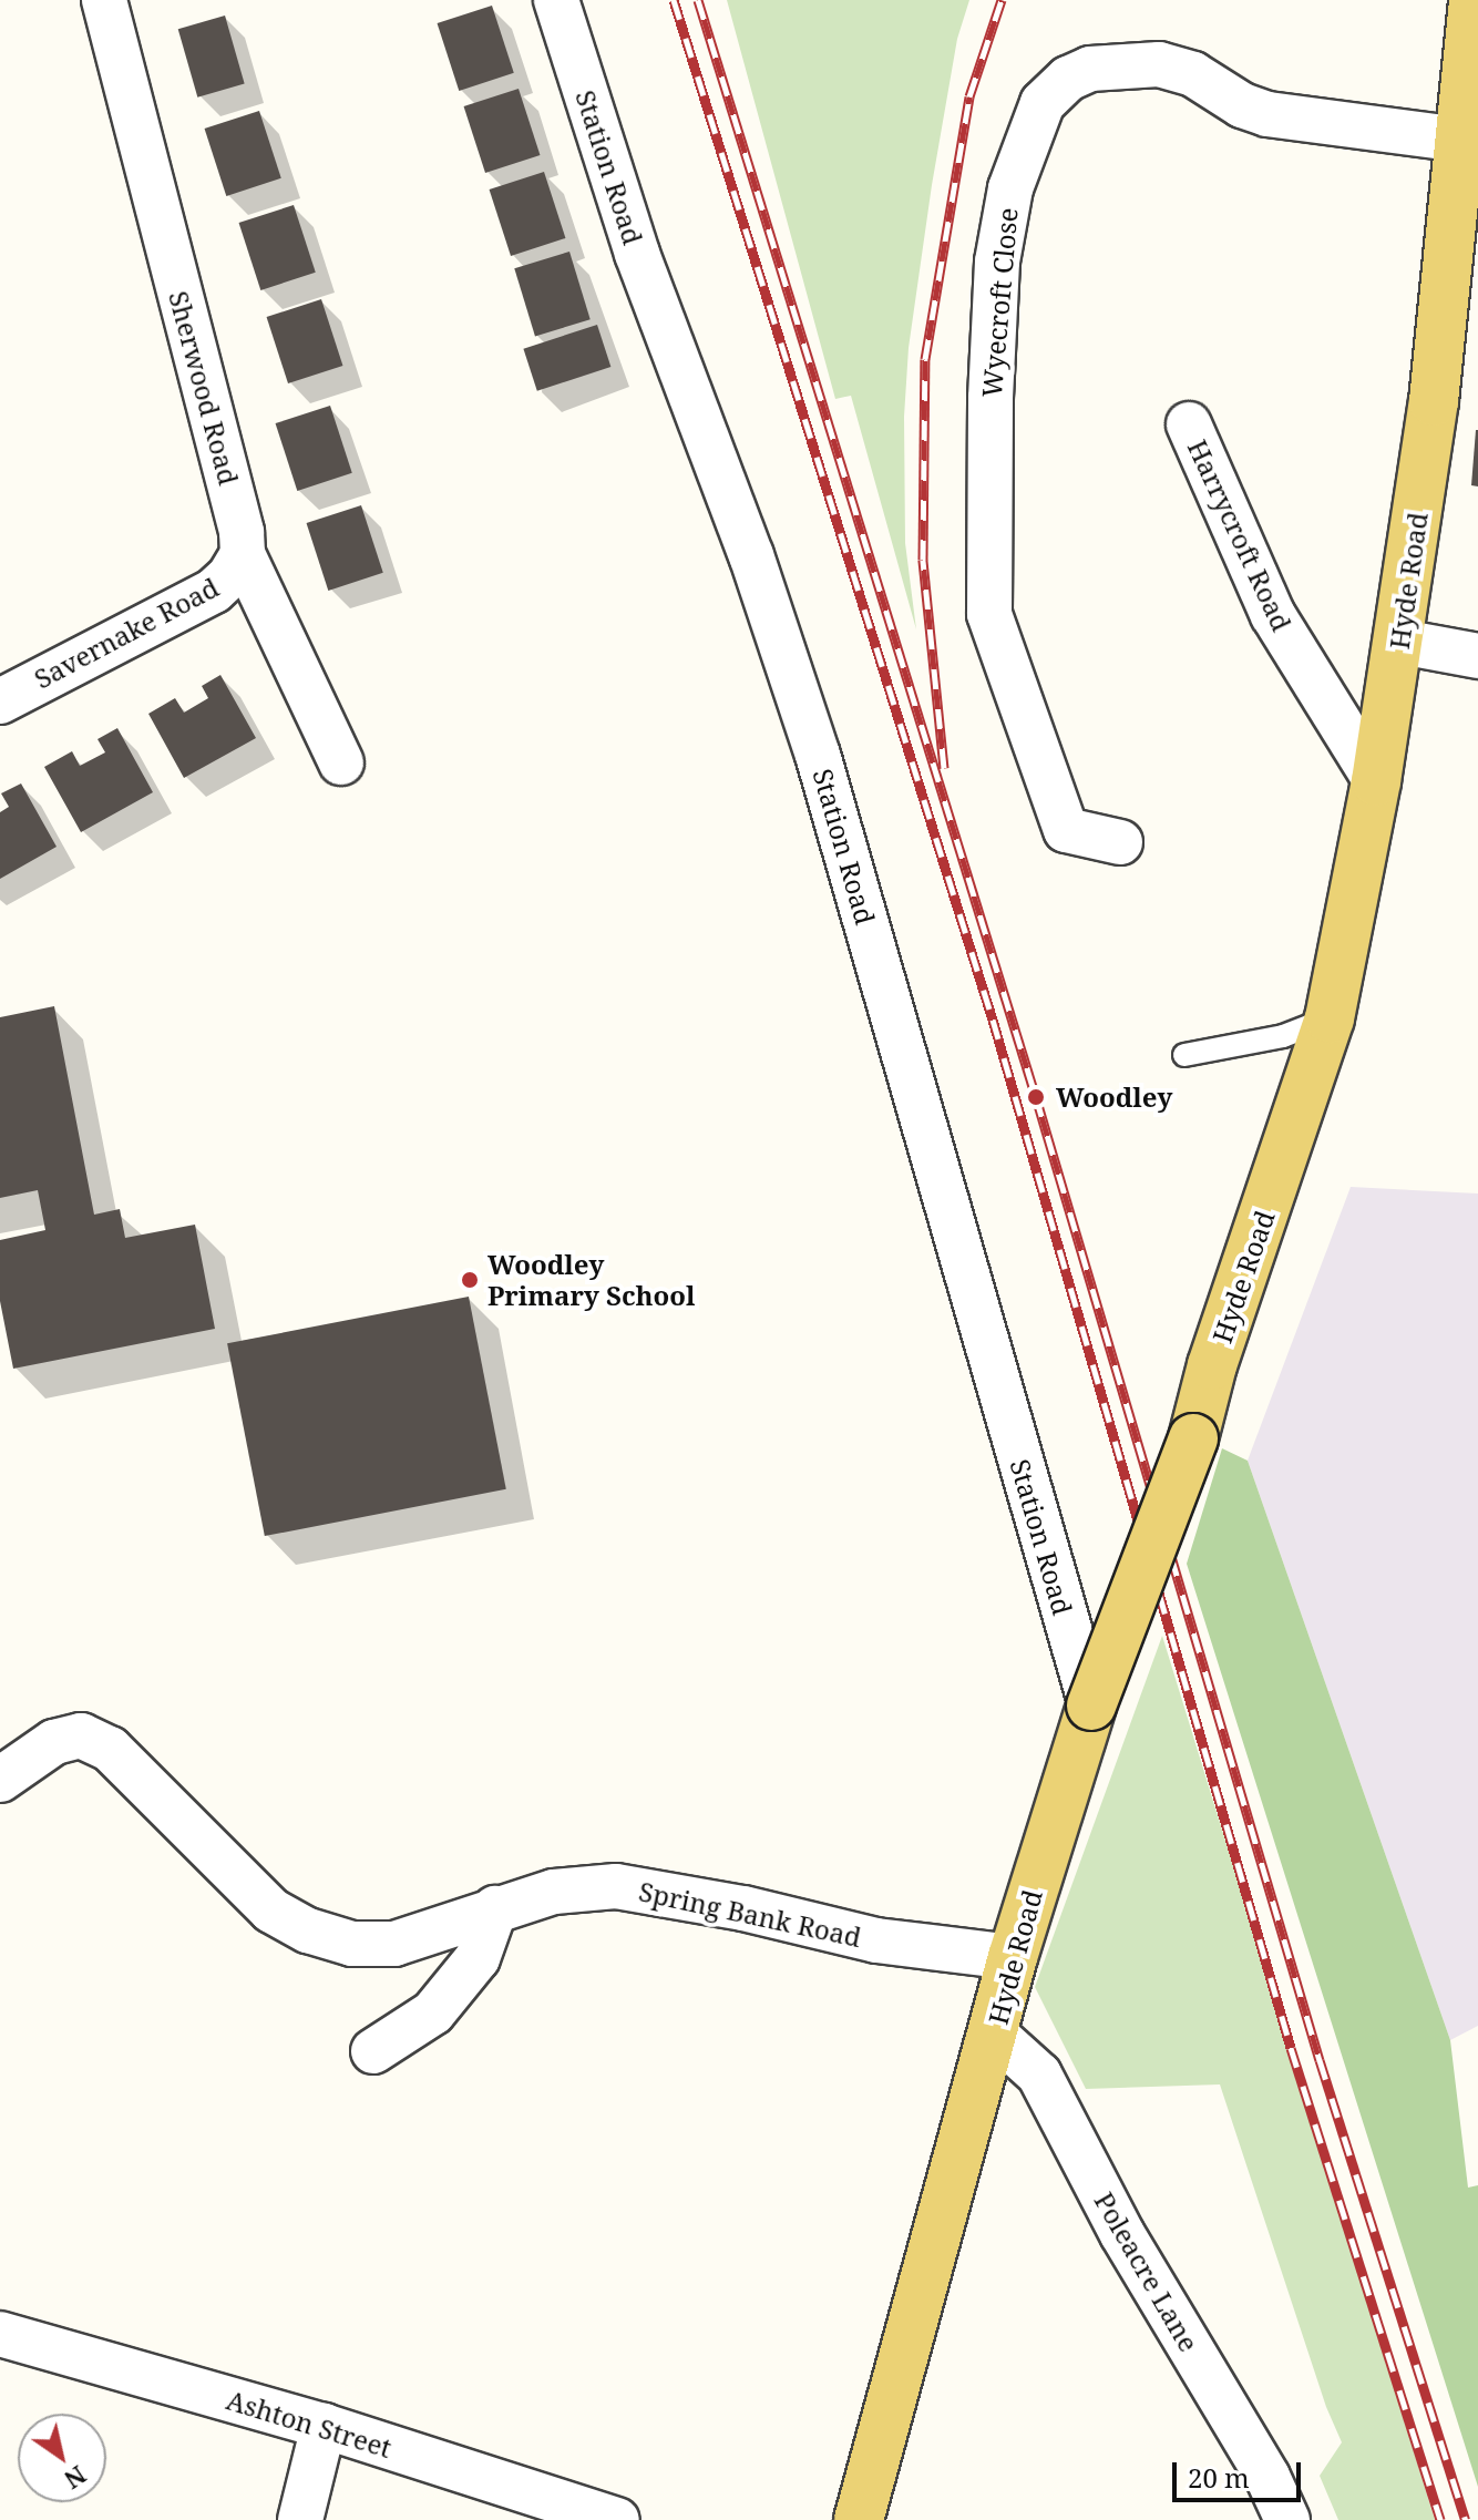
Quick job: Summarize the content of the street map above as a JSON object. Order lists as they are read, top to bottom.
{
  "streets": {
    "main road": ["Hyde Road"],
    "street": [
      "Station Road",
      "Wyecroft Close",
      "Sherwood Road",
      "Harrycroft Road",
      "Savernake Road",
      "Spring Bank Road",
      "Poleacre Lane",
      "Ashton Street"
    ]
  },
  "crossings": [
    ["Station Road", "Hyde Road"],
    ["Wyecroft Close", "Hyde Road"],
    ["Sherwood Road", "Savernake Road"],
    ["Harrycroft Road", "Hyde Road"],
    ["Hyde Road", "Spring Bank Road"],
    ["Hyde Road", "Poleacre Lane"]
  ],
  "places": ["Woodley", "Woodley Primary School"],
  "scale_bar": "20 m",
  "north": "bottom right"
}
